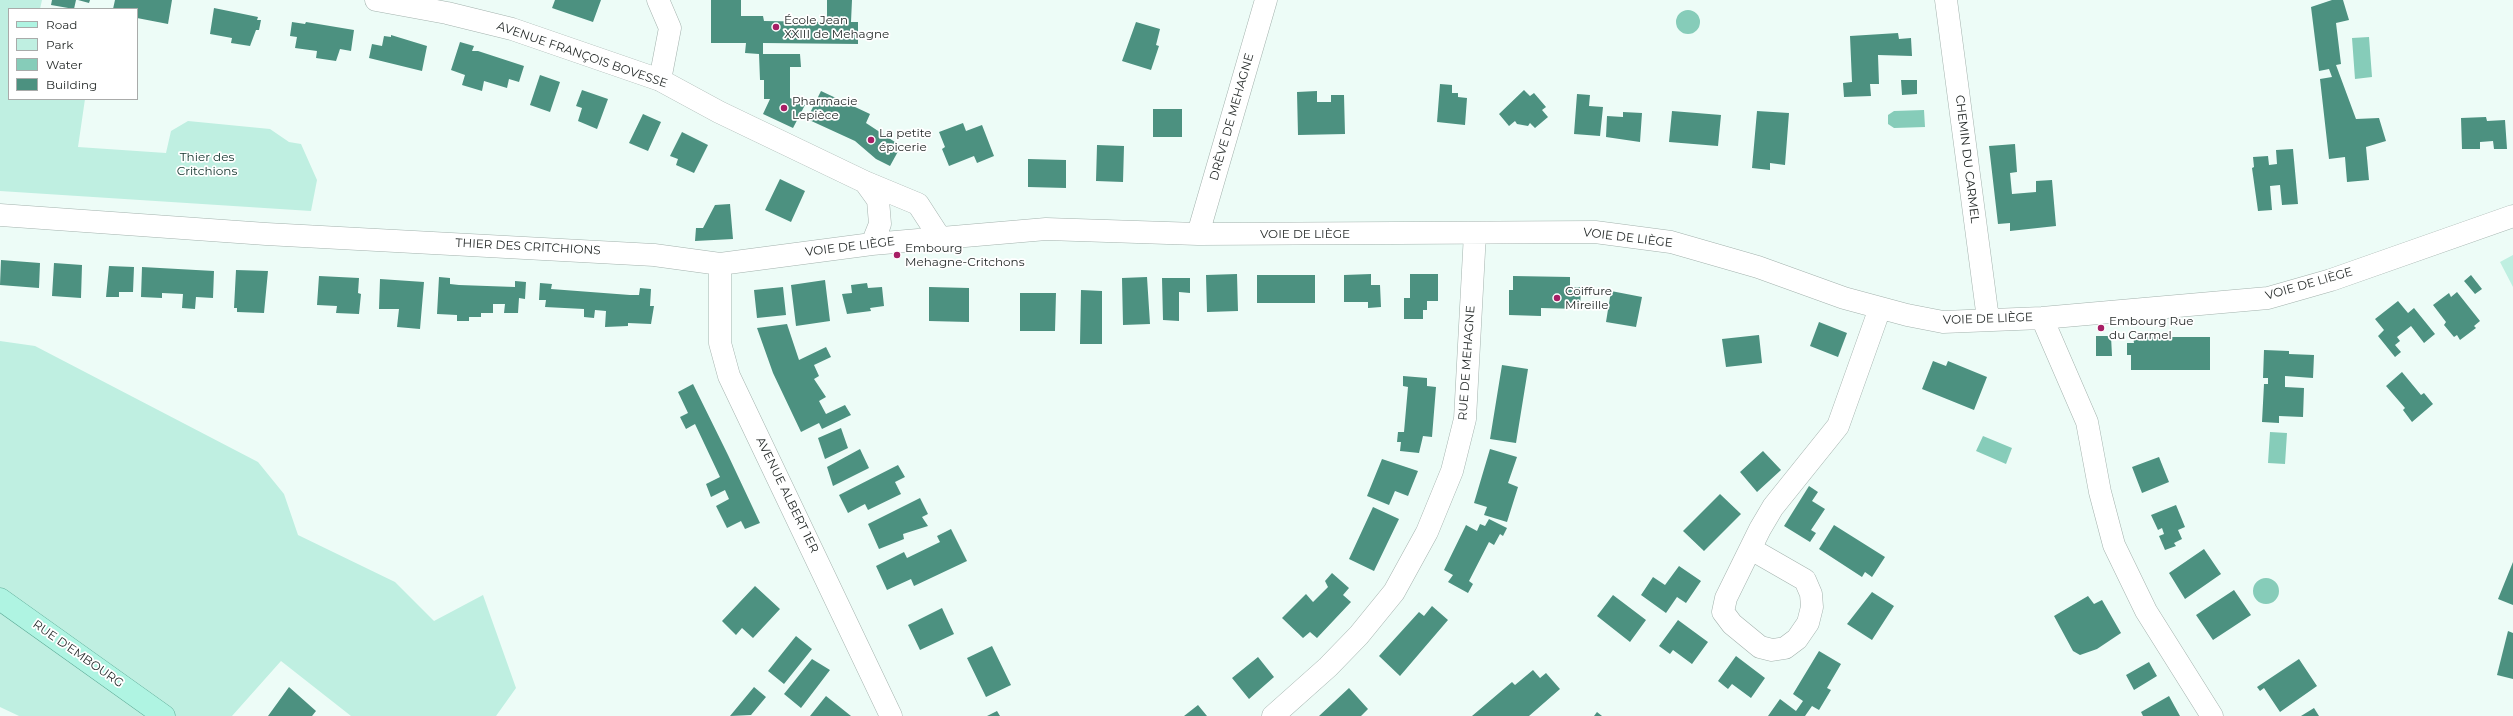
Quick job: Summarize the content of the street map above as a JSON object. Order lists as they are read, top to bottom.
{
  "streets": {
    "main road": ["RUE D'EMBOURG"],
    "street": [
      "AVENUE FRANÇOIS BOVESSE",
      "DRÈVE DE MEHAGNE",
      "CHEMIN DU CARMEL",
      "VOIE DE LIÈGE",
      "THIER DES CRITCHIONS",
      "RUE DE MEHAGNE",
      "AVENUE ALBERT 1ER"
    ]
  },
  "crossings": [
    ["AVENUE FRANÇOIS BOVESSE", "VOIE DE LIÈGE"],
    ["DRÈVE DE MEHAGNE", "VOIE DE LIÈGE"],
    ["CHEMIN DU CARMEL", "VOIE DE LIÈGE"],
    ["VOIE DE LIÈGE", "THIER DES CRITCHIONS"],
    ["VOIE DE LIÈGE", "RUE DE MEHAGNE"],
    ["VOIE DE LIÈGE", "AVENUE ALBERT 1ER"],
    ["THIER DES CRITCHIONS", "AVENUE ALBERT 1ER"]
  ],
  "parks": ["Thier des Critchions"],
  "places": [
    "École Jean XXIII de Mehagne",
    "Pharmacie Lepièce",
    "La petite épicerie",
    "Embourg Mehagne-Critchons",
    "Coiffure Mireille",
    "Embourg Rue du Carmel"
  ],
  "legend": [
    "Road",
    "Park",
    "Water",
    "Building"
  ]
}
